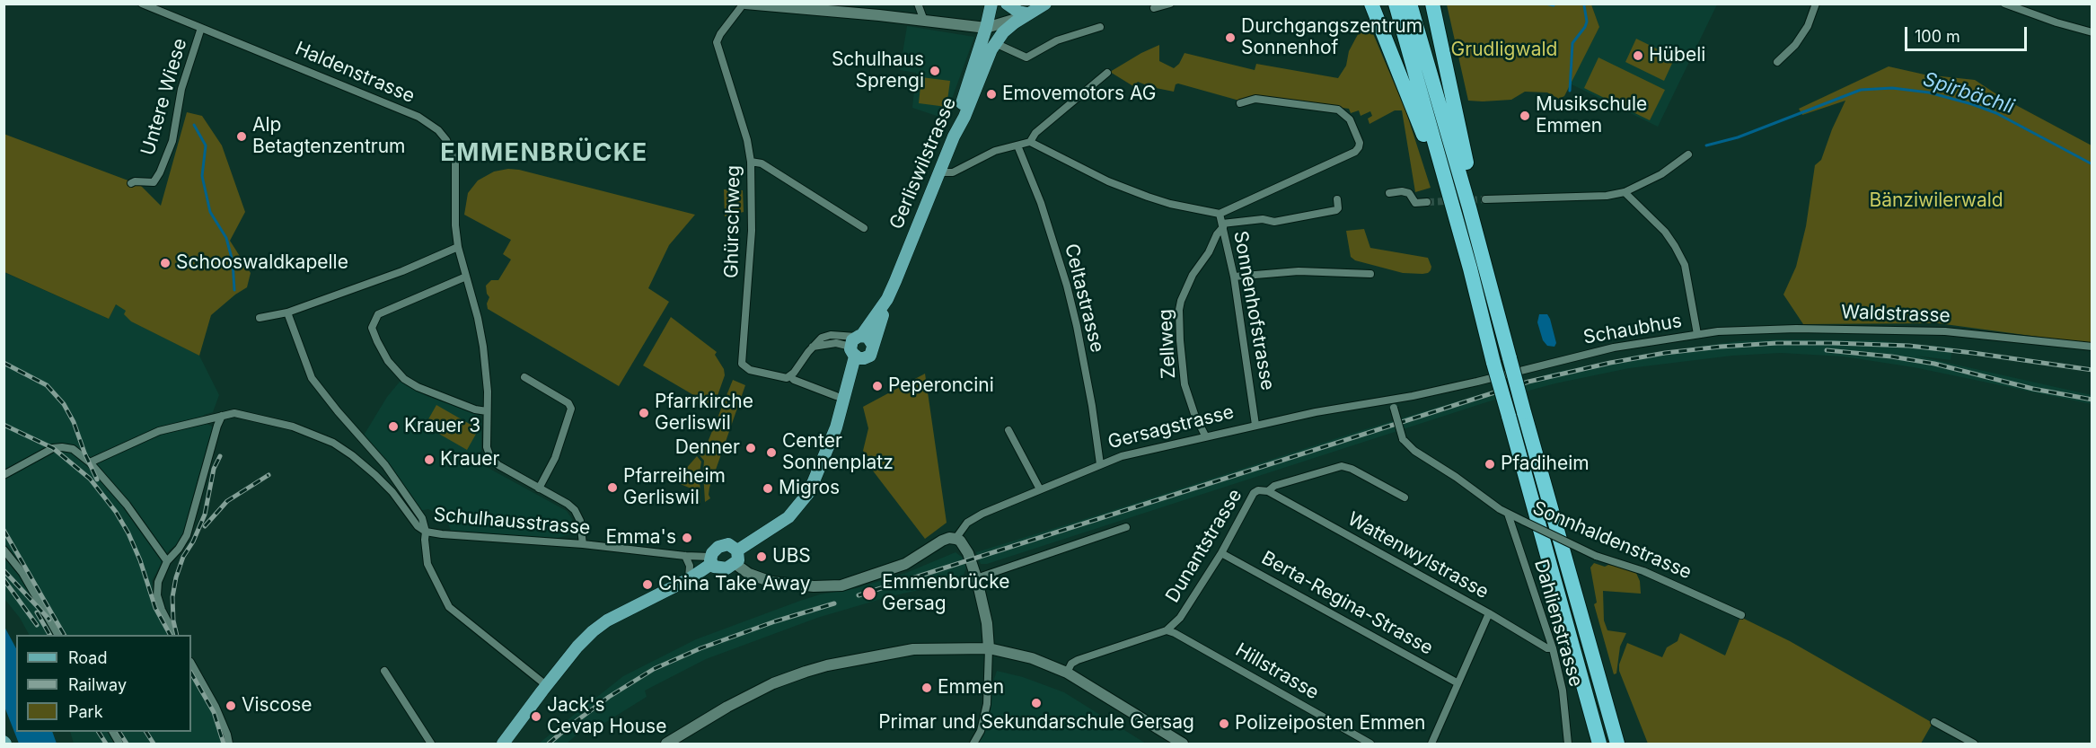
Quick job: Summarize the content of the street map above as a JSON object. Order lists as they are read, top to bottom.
{
  "streets": {
    "main road": ["Gerliswilstrasse"],
    "street": [
      "Haldenstrasse",
      "Untere Wiese",
      "Ghürschweg",
      "Celtastrasse",
      "Sonnenhofstrasse",
      "Waldstrasse",
      "Schaubhus",
      "Zellweg",
      "Gersagstrasse",
      "Schulhausstrasse",
      "Sonnhaldenstrasse",
      "Dunantstrasse",
      "Wattenwylstrasse",
      "Berta-Regina-Strasse",
      "Dahlienstrasse",
      "Hillstrasse"
    ]
  },
  "crossings": [
    ["Haldenstrasse", "Untere Wiese"],
    ["Haldenstrasse", "Schulhausstrasse"],
    ["Gerliswilstrasse", "Gersagstrasse"],
    ["Gerliswilstrasse", "Schulhausstrasse"],
    ["Celtastrasse", "Gersagstrasse"],
    ["Sonnenhofstrasse", "Zellweg"],
    ["Sonnenhofstrasse", "Gersagstrasse"],
    ["Waldstrasse", "Schaubhus"],
    ["Schaubhus", "Gersagstrasse"],
    ["Zellweg", "Gersagstrasse"],
    ["Gersagstrasse", "Schulhausstrasse"],
    ["Gersagstrasse", "Sonnhaldenstrasse"],
    ["Sonnhaldenstrasse", "Dahlienstrasse"],
    ["Dunantstrasse", "Wattenwylstrasse"],
    ["Dunantstrasse", "Berta-Regina-Strasse"],
    ["Dunantstrasse", "Hillstrasse"],
    ["Wattenwylstrasse", "Dahlienstrasse"]
  ],
  "districts": ["EMMENBRÜCKE"],
  "water": ["Spirbächli"],
  "parks": ["Grudligwald", "Bänziwilerwald"],
  "places": [
    "Durchgangszentrum Sonnenhof",
    "Hübeli",
    "Schulhaus Sprengi",
    "Emovemotors AG",
    "Musikschule Emmen",
    "Alp Betagtenzentrum",
    "Schooswaldkapelle",
    "Peperoncini",
    "Pfarrkirche Gerliswil",
    "Krauer 3",
    "Denner",
    "Center Sonnenplatz",
    "Krauer",
    "Pfadiheim",
    "Pfarreiheim Gerliswil",
    "Migros",
    "Emma's",
    "UBS",
    "China Take Away",
    "Emmenbrücke Gersag",
    "Emmen",
    "Primar und Sekundarschule Gersag",
    "Viscose",
    "Jack's Cevap House",
    "Polizeiposten Emmen"
  ],
  "legend": ["Road", "Railway", "Park"],
  "scale_bar": "100 m"
}
